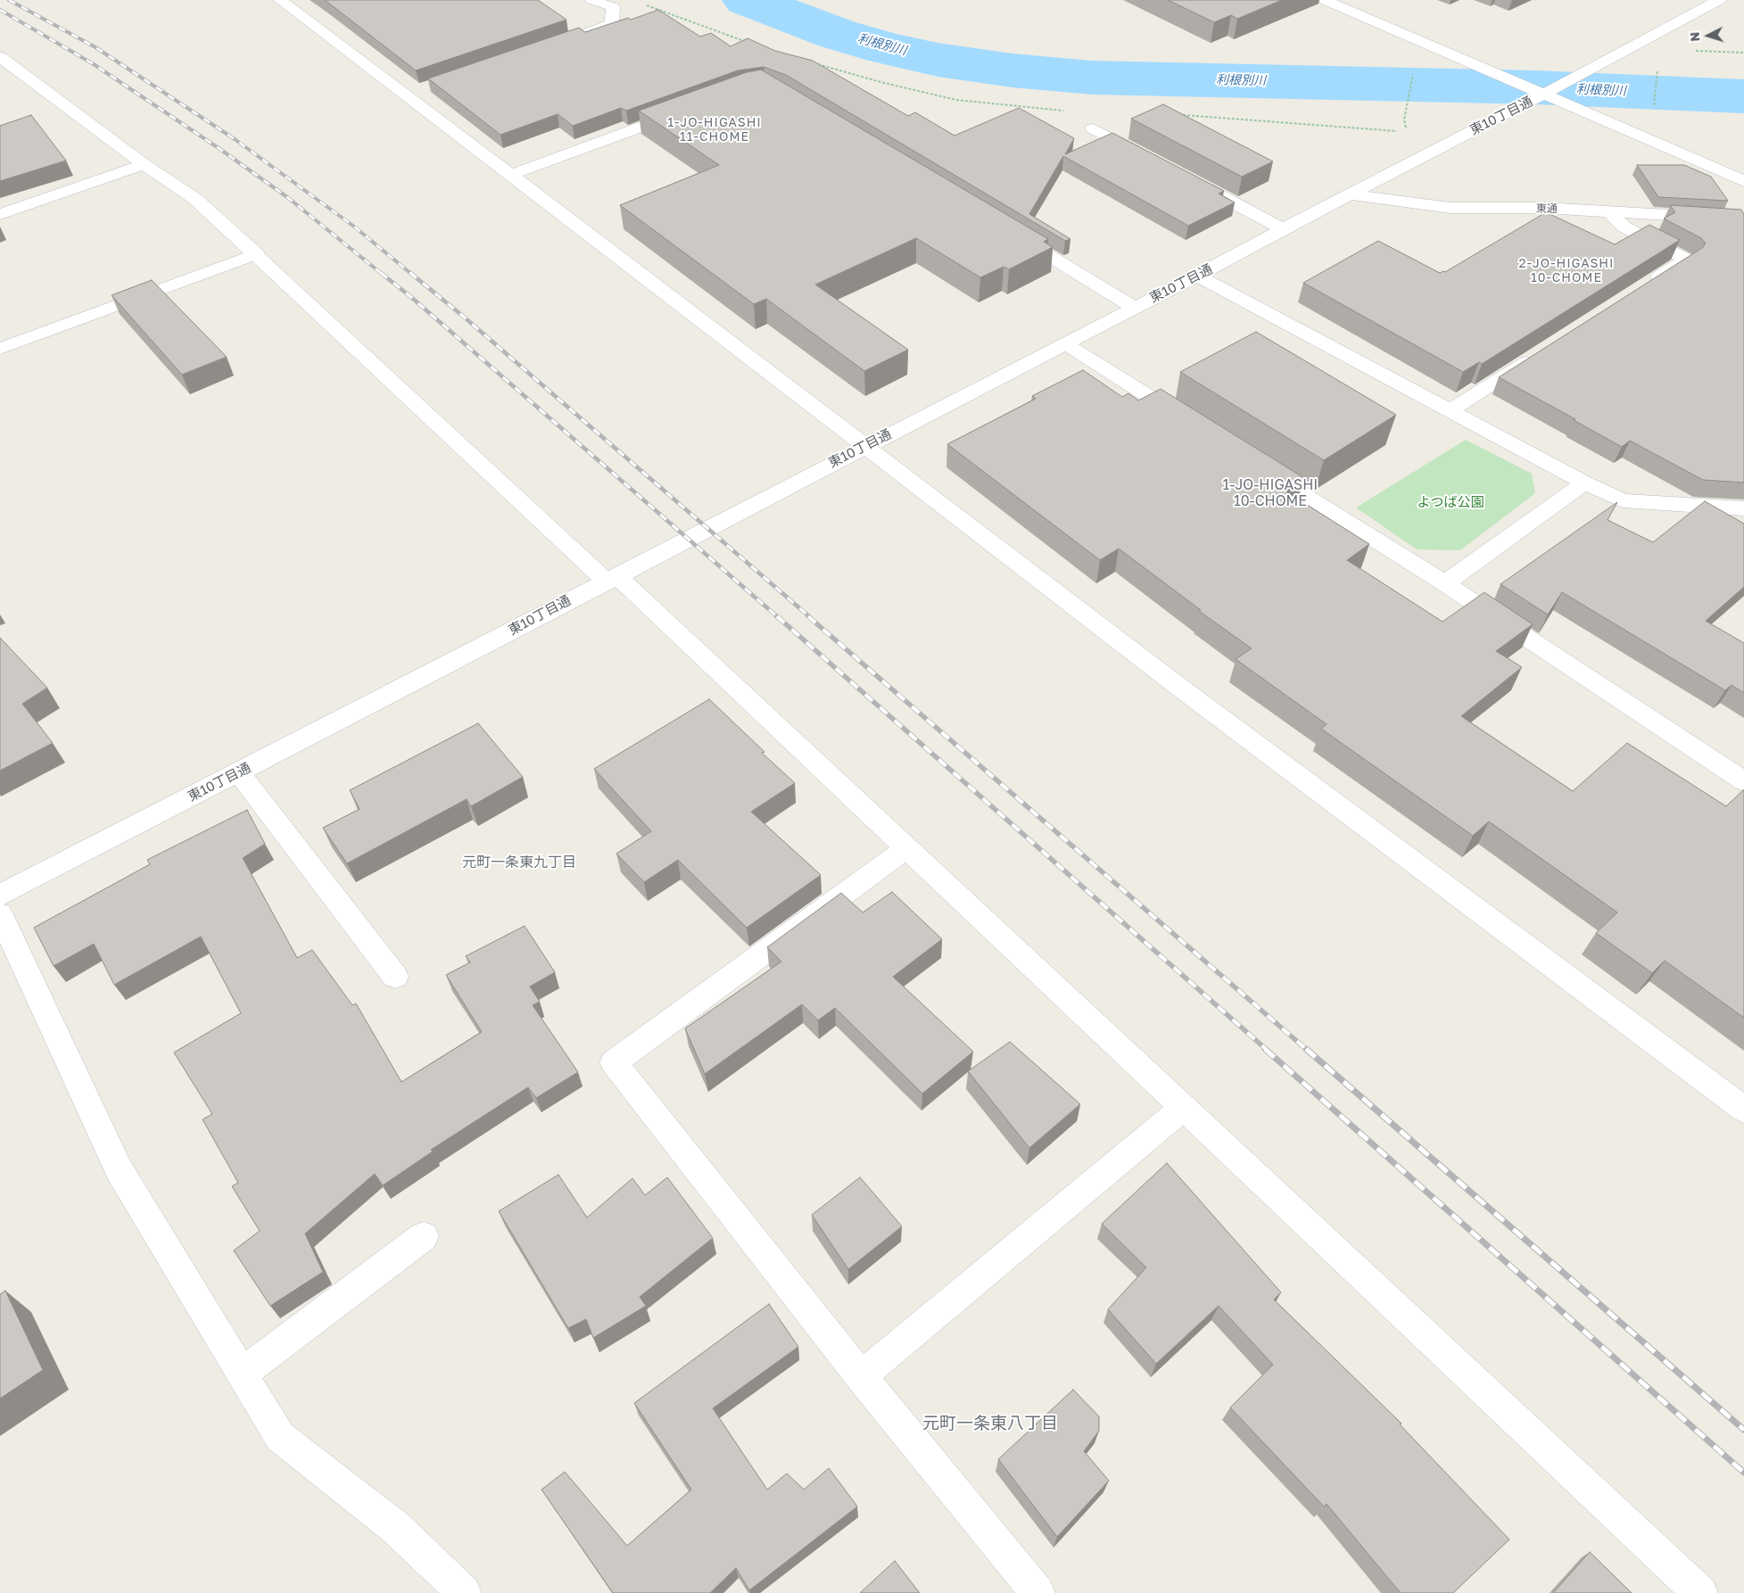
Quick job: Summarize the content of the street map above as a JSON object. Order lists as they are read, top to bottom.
{
  "streets": {
    "street": ["東10丁目通", "東通"]
  },
  "crossings": [
    ["東10丁目通", "東通"]
  ],
  "districts": [
    "1-JO-HIGASHI 11-CHOME",
    "2-JO-HIGASHI 10-CHOME",
    "1-JO-HIGASHI 10-CHOME",
    "元町一条東九丁目",
    "元町一条東八丁目"
  ],
  "water": ["利根別川"],
  "parks": ["よつば公園"],
  "north": "left"
}
